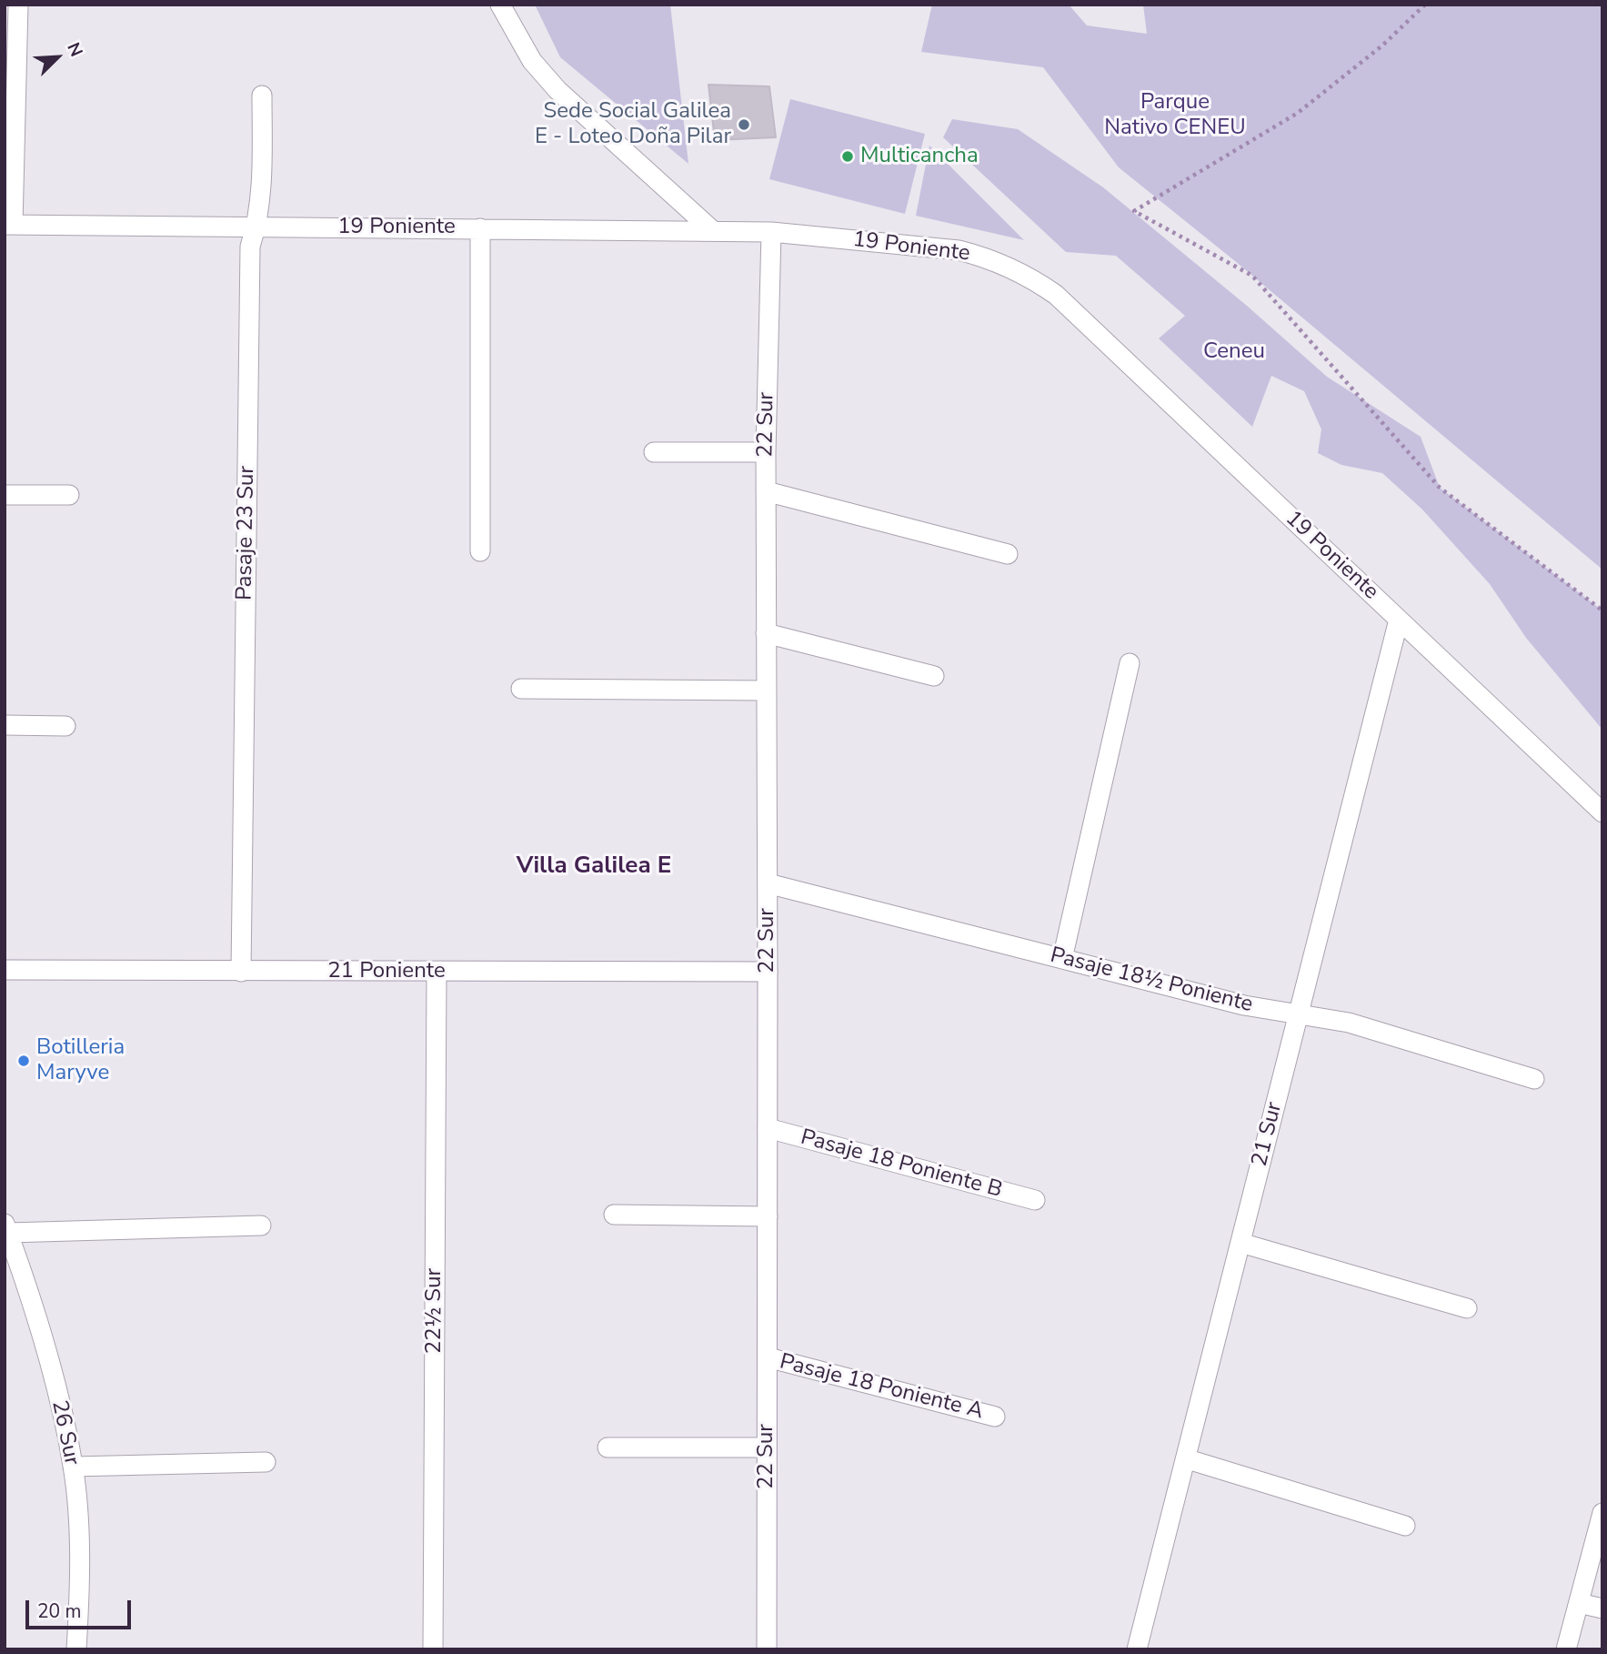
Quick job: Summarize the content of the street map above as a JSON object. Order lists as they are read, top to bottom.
{
  "streets": {
    "street": [
      "19 Poniente",
      "22 Sur",
      "Pasaje 23 Sur",
      "21 Poniente",
      "Pasaje 18½ Poniente",
      "21 Sur",
      "Pasaje 18 Poniente B",
      "22½ Sur",
      "Pasaje 18 Poniente A",
      "26 Sur"
    ]
  },
  "crossings": [
    ["19 Poniente", "22 Sur"],
    ["19 Poniente", "Pasaje 23 Sur"],
    ["19 Poniente", "21 Sur"],
    ["22 Sur", "21 Poniente"],
    ["22 Sur", "Pasaje 18½ Poniente"],
    ["22 Sur", "Pasaje 18 Poniente B"],
    ["22 Sur", "Pasaje 18 Poniente A"],
    ["Pasaje 23 Sur", "21 Poniente"],
    ["21 Poniente", "22½ Sur"],
    ["Pasaje 18½ Poniente", "21 Sur"]
  ],
  "districts": ["Villa Galilea E"],
  "parks": ["Parque Nativo CENEU", "Ceneu"],
  "places": ["Sede Social Galilea E - Loteo Doña Pilar", "Multicancha", "Botilleria Maryve"],
  "scale_bar": "20 m",
  "north": "top right"
}
